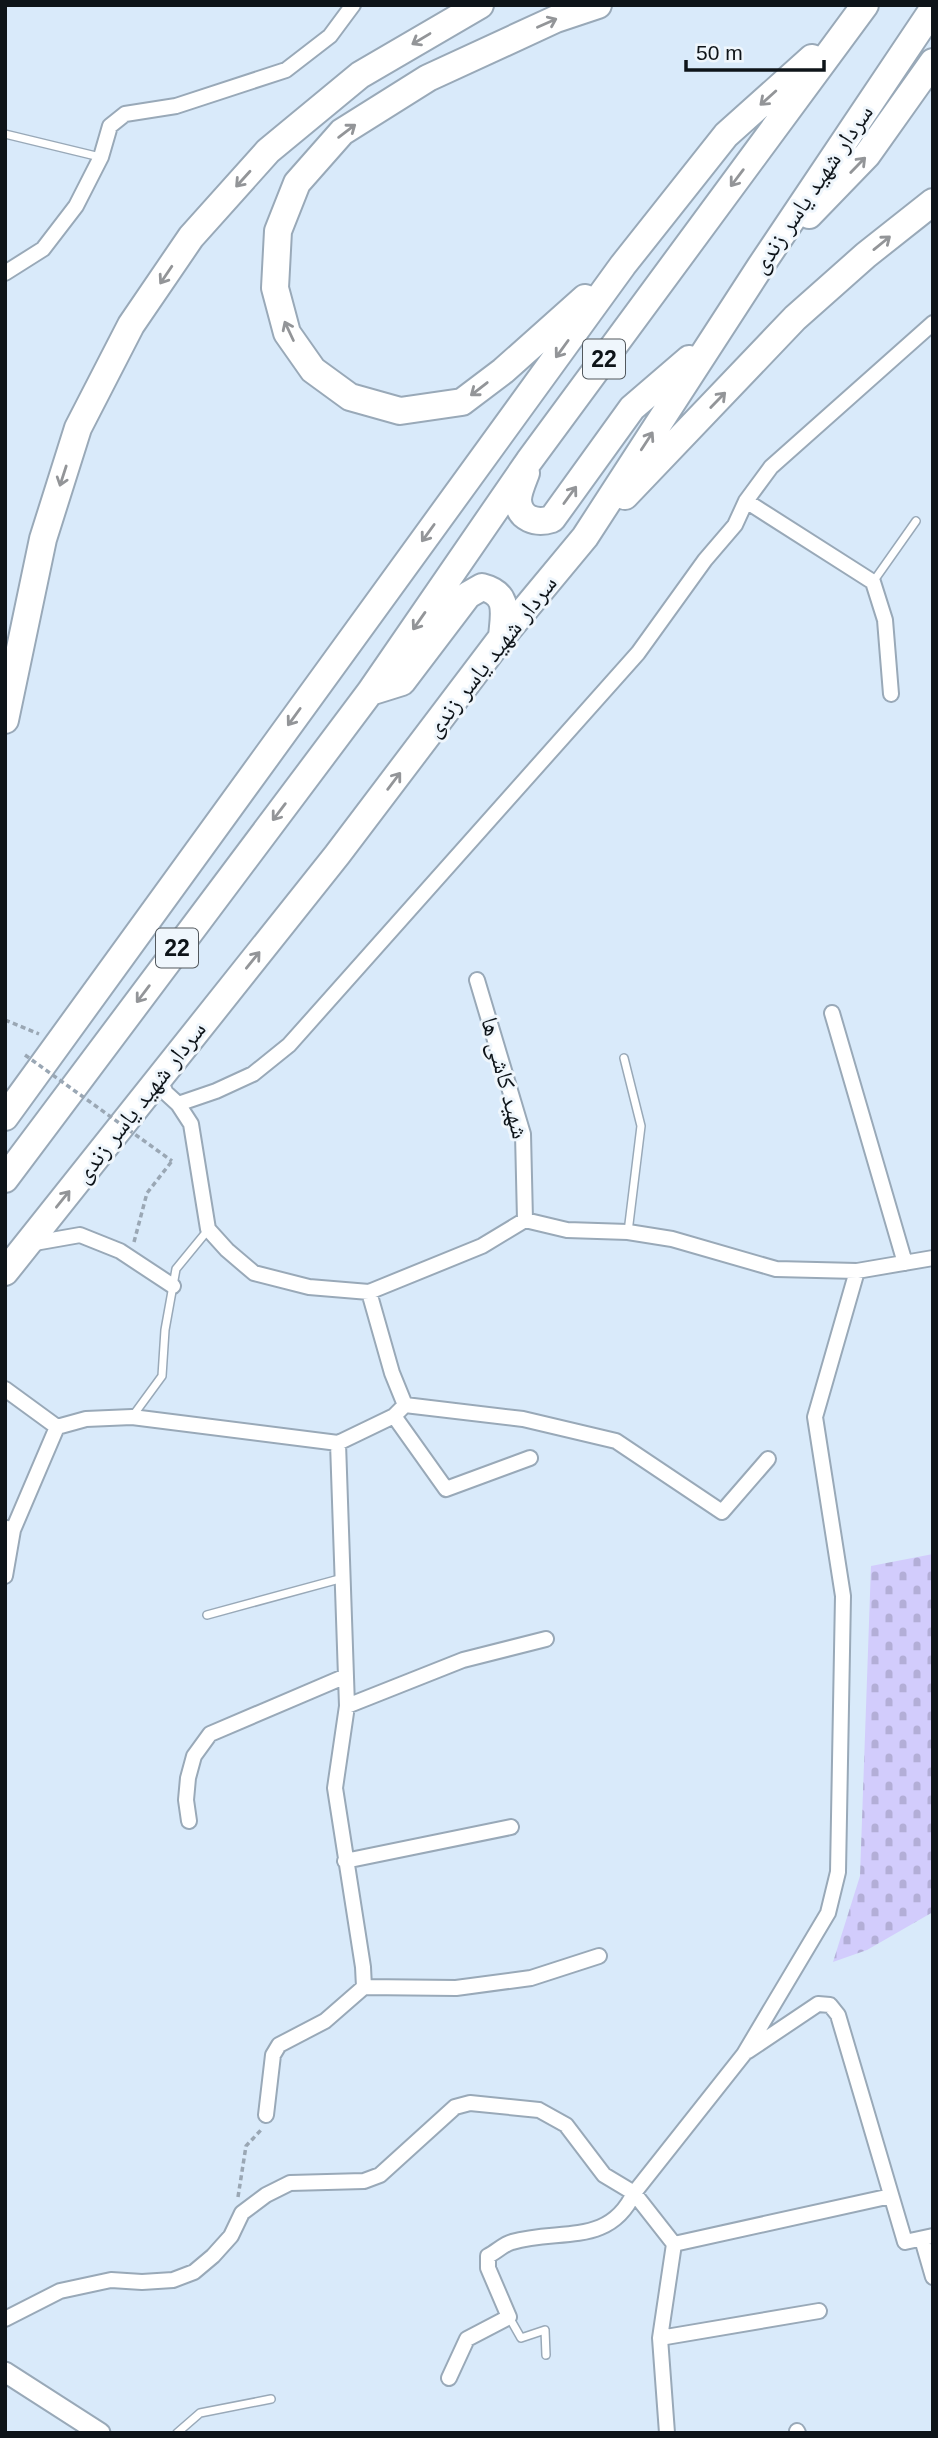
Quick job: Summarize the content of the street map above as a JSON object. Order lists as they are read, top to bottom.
{
  "streets": {
    "highway": ["سردار شهید یاسر زندی", "22"],
    "street": ["شهید کاشی ها"]
  },
  "scale_bar": "50 m"
}
